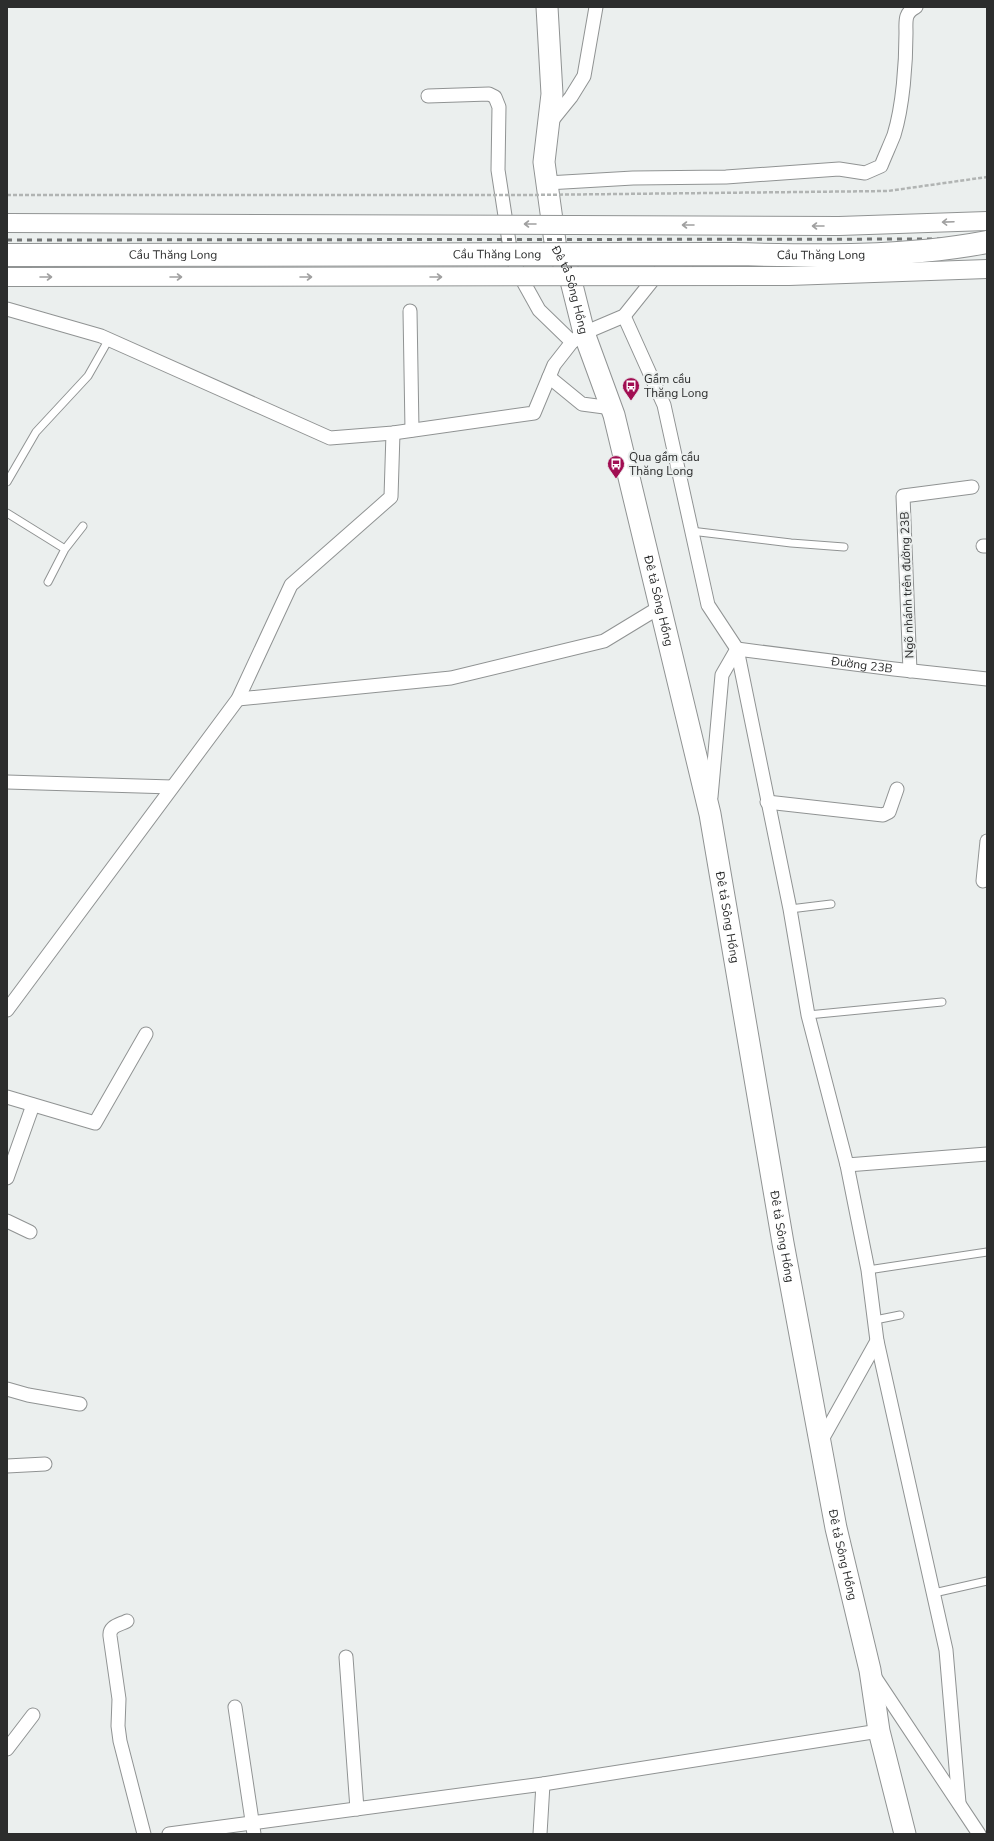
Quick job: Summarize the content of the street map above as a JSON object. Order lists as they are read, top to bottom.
{
  "streets": {
    "highway": ["Cầu Thăng Long"],
    "main road": ["Đê tả Sông Hồng"],
    "street": ["Ngõ nhánh trên đường 23B", "Đường 23B"]
  },
  "crossings": [
    ["Ngõ nhánh trên đường 23B", "Đường 23B"]
  ],
  "places": {
    "bus stop": ["Gầm cầu Thăng Long", "Qua gầm cầu Thăng Long"]
  }
}
